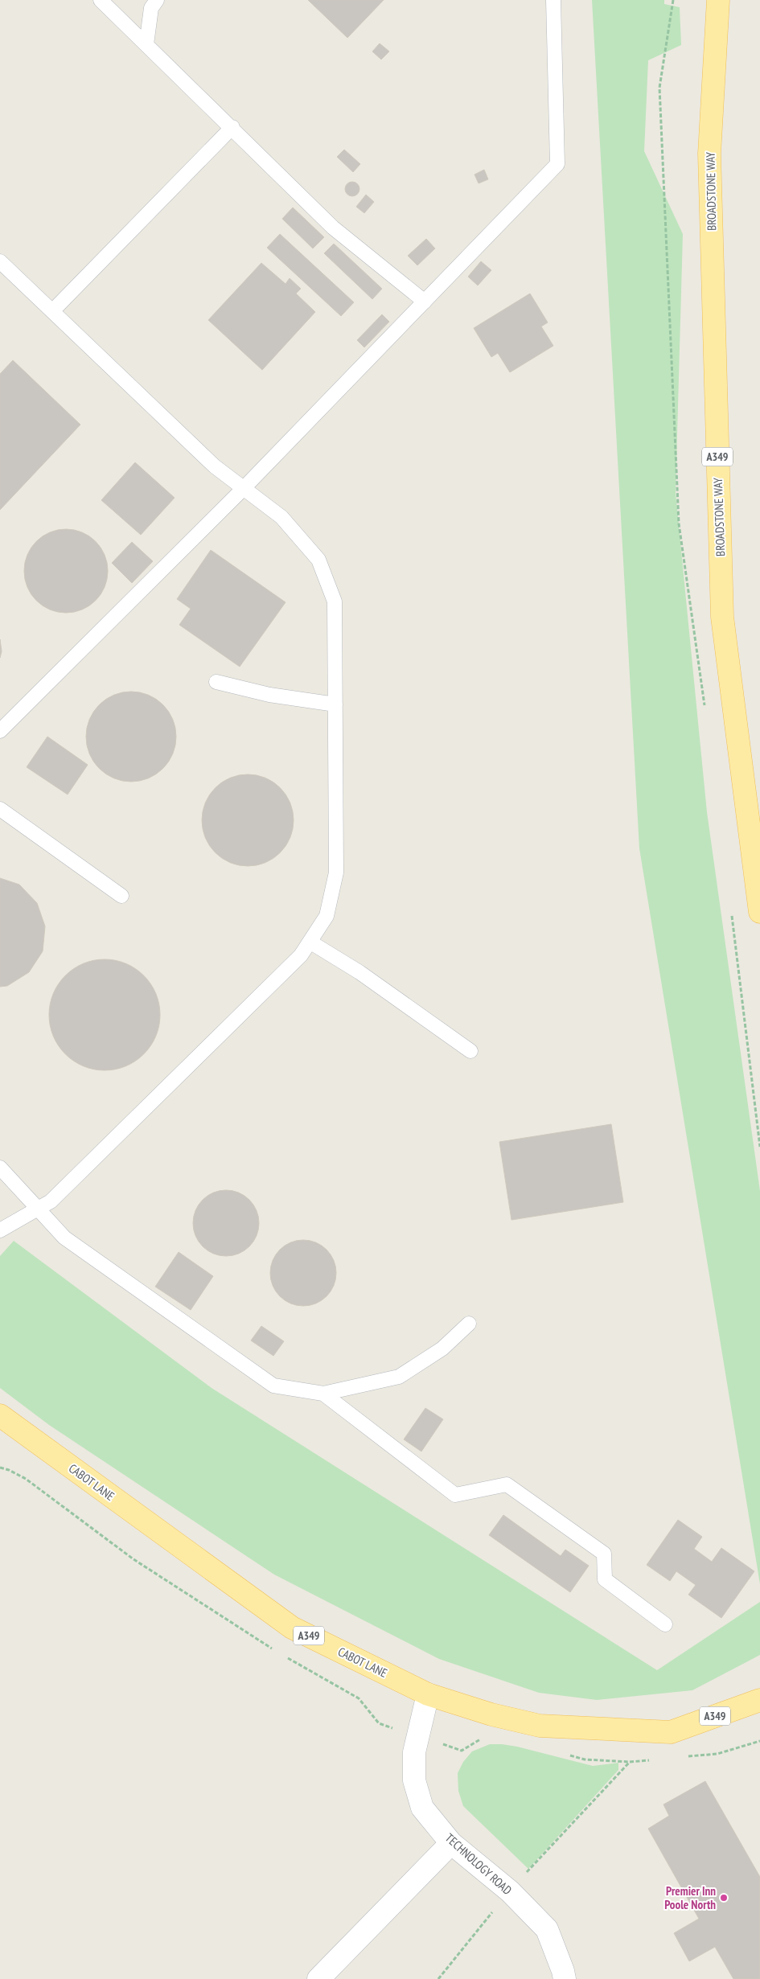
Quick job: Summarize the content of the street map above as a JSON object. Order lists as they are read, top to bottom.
{
  "streets": {
    "main road": ["BROADSTONE WAY", "A349", "CABOT LANE"],
    "street": ["TECHNOLOGY ROAD"]
  },
  "crossings": [
    ["CABOT LANE", "TECHNOLOGY ROAD"]
  ],
  "places": ["Premier Inn Poole North"]
}
